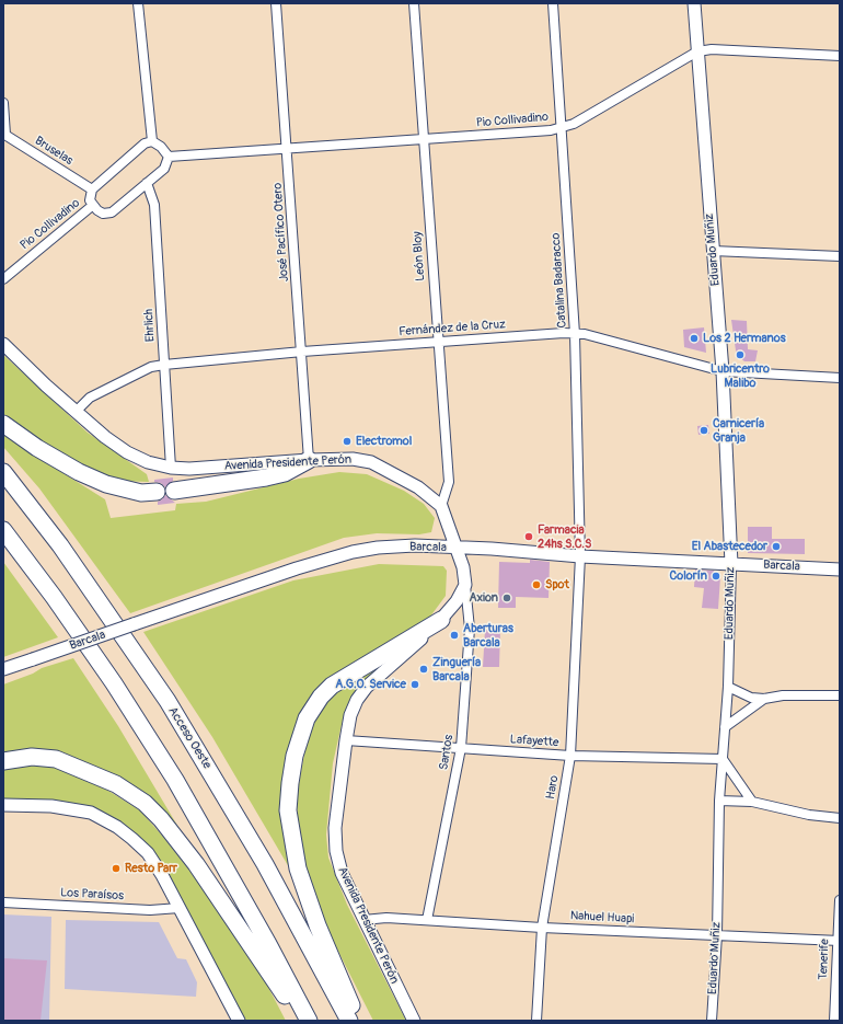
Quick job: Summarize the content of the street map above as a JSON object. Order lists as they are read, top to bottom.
{
  "streets": {
    "highway": ["Acceso Oeste"],
    "street": [
      "Pio Collivadino",
      "Bruselas",
      "José Pacífico Otero",
      "Eduardo Muñiz",
      "León Bloy",
      "Catalina Badaracco",
      "Ehrlich",
      "Fernández de la Cruz",
      "Avenida Presidente Perón",
      "Barcala",
      "Lafayette",
      "Santos",
      "Haro",
      "Los Paraísos",
      "Nahuel Huapi",
      "Tenerife"
    ]
  },
  "crossings": [
    ["Pio Collivadino", "José Pacífico Otero"],
    ["Pio Collivadino", "Eduardo Muñiz"],
    ["Pio Collivadino", "León Bloy"],
    ["Pio Collivadino", "Catalina Badaracco"],
    ["José Pacífico Otero", "Fernández de la Cruz"],
    ["José Pacífico Otero", "Avenida Presidente Perón"],
    ["Eduardo Muñiz", "Fernández de la Cruz"],
    ["Eduardo Muñiz", "Barcala"],
    ["Eduardo Muñiz", "Lafayette"],
    ["Eduardo Muñiz", "Nahuel Huapi"],
    ["León Bloy", "Fernández de la Cruz"],
    ["León Bloy", "Avenida Presidente Perón"],
    ["Catalina Badaracco", "Fernández de la Cruz"],
    ["Catalina Badaracco", "Barcala"],
    ["Catalina Badaracco", "Haro"],
    ["Ehrlich", "Fernández de la Cruz"],
    ["Ehrlich", "Avenida Presidente Perón"],
    ["Fernández de la Cruz", "Avenida Presidente Perón"],
    ["Avenida Presidente Perón", "Lafayette"],
    ["Avenida Presidente Perón", "Santos"],
    ["Avenida Presidente Perón", "Nahuel Huapi"],
    ["Barcala", "Haro"],
    ["Lafayette", "Santos"],
    ["Lafayette", "Haro"],
    ["Santos", "Nahuel Huapi"],
    ["Haro", "Nahuel Huapi"],
    ["Nahuel Huapi", "Tenerife"]
  ],
  "places": [
    "Los 2 Hermanos",
    "Lubricentro Malibo",
    "Carnicería Granja",
    "Electromol",
    "Farmacia 24hs S.C.S",
    "El Abastecedor",
    "Colorín",
    "Spot",
    "Axion",
    "Aberturas Barcala",
    "Zinguería Barcala",
    "A.G.O. Service",
    "Resto Parr"
  ]
}
